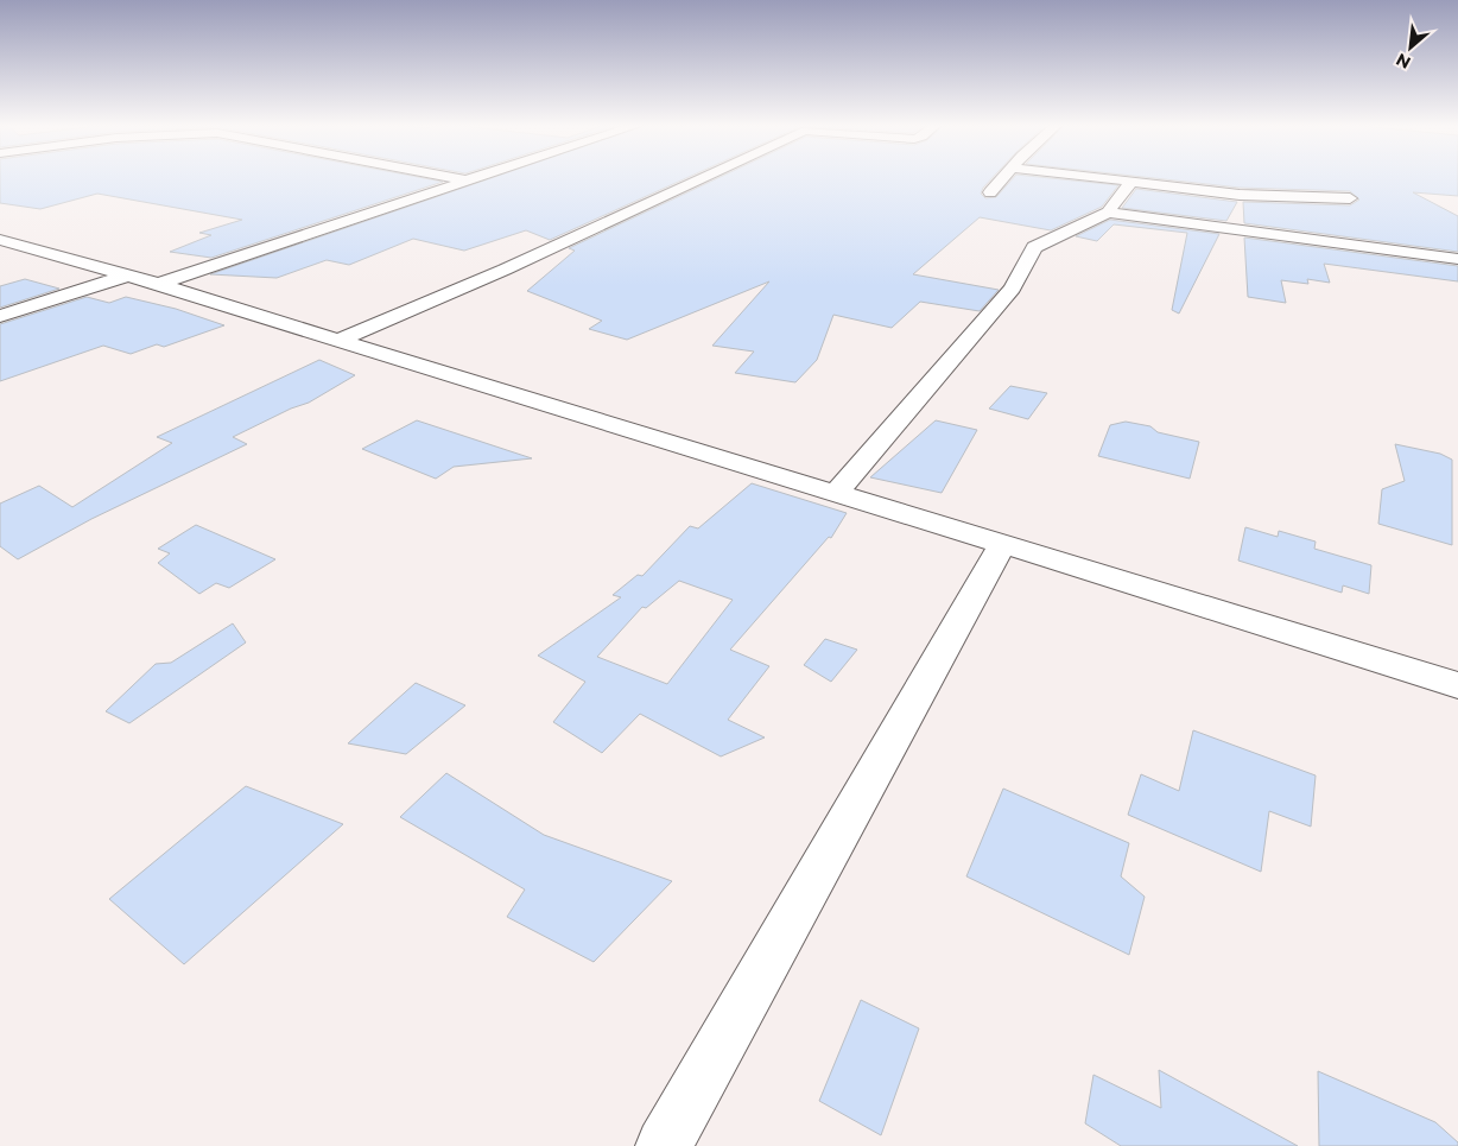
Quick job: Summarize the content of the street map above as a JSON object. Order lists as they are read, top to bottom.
{
  "north": "bottom left"
}
